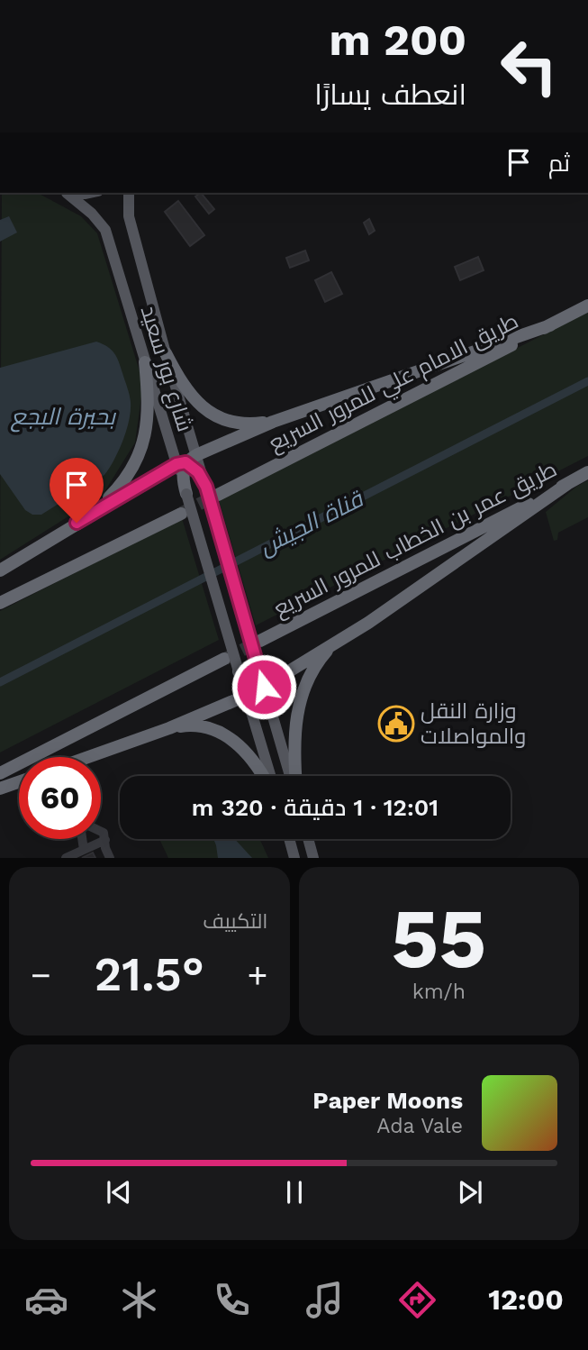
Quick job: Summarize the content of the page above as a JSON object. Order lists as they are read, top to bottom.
{
  "streets": {
    "highway": ["طريق الامام علي للمرور السريع", "طريق عمر بن الخطاب للمرور السريع"],
    "main road": ["شارع بور سعيد"]
  },
  "water": ["بحيرة البجع", "قناة الجيش"],
  "places": {
    "public building": ["وزارة النقل والمواصلات"]
  },
  "page": {
    "turn": ["200 m", "انعطف يسارًا"],
    "then": "ثم",
    "limit": "60",
    "trip": "12:01 · 1 دقيقة · 320 m",
    "tile": [
      ["55", "km/h"],
      "التكييف"
    ],
    "heat": ["−", "21.5°", "+"],
    "song": ["Paper Moons", "Ada Vale"],
    "tabs": "12:00"
  }
}
